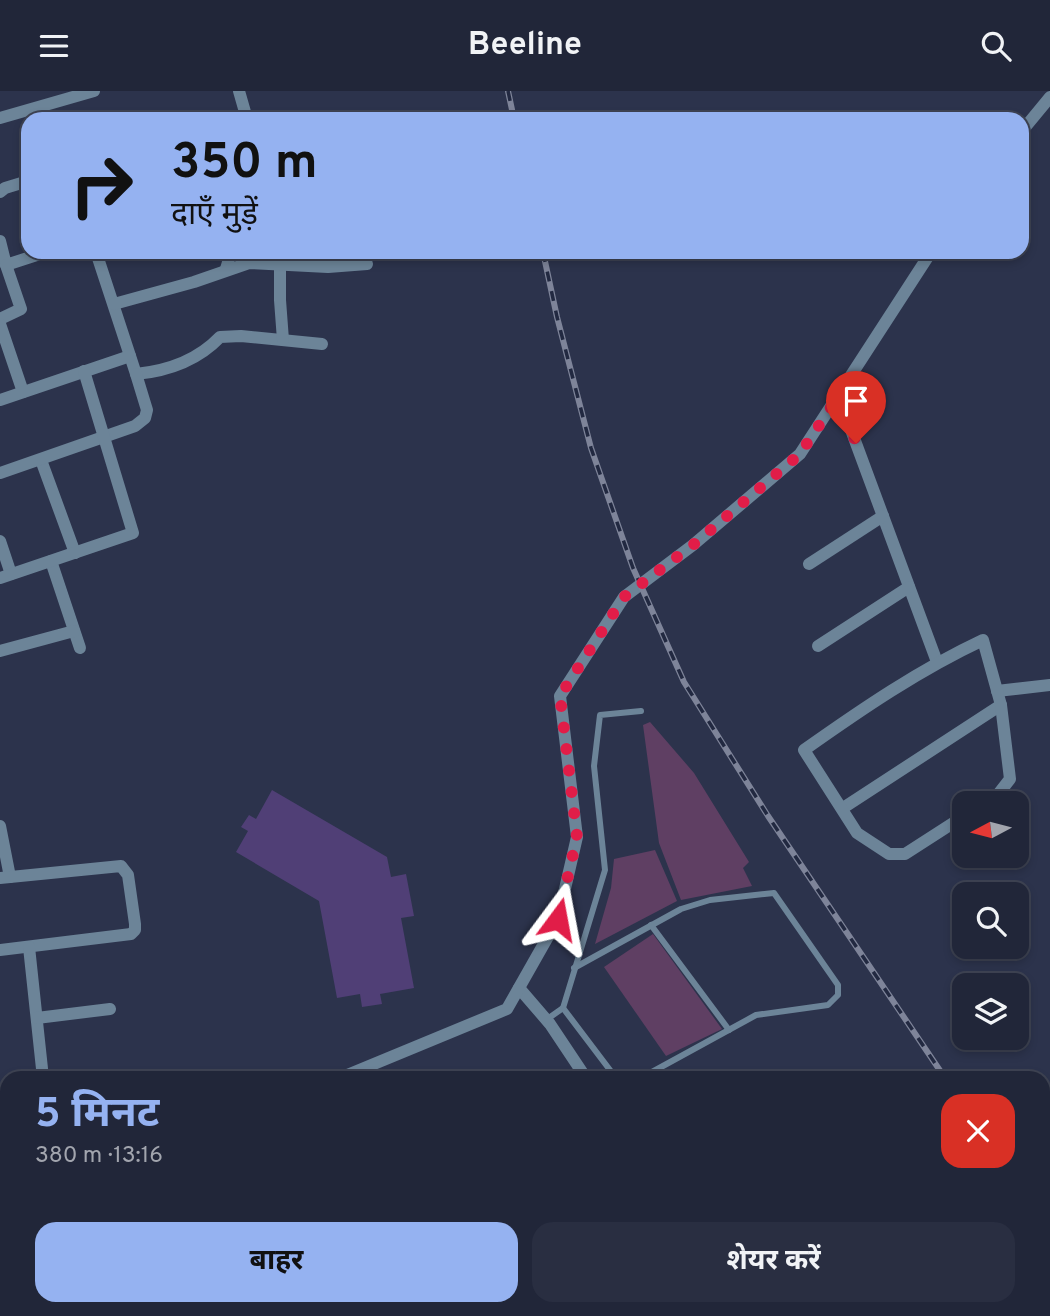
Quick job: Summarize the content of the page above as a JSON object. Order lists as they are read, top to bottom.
{
  "north": "left",
  "page": {
    "header": "Beeline",
    "turn": ["350 m", "दाएँ मुड़ें"],
    "heading": ["5 मिनट", "380 m · 13:16"],
    "buttons": ["बाहर", "शेयर करें"]
  }
}
